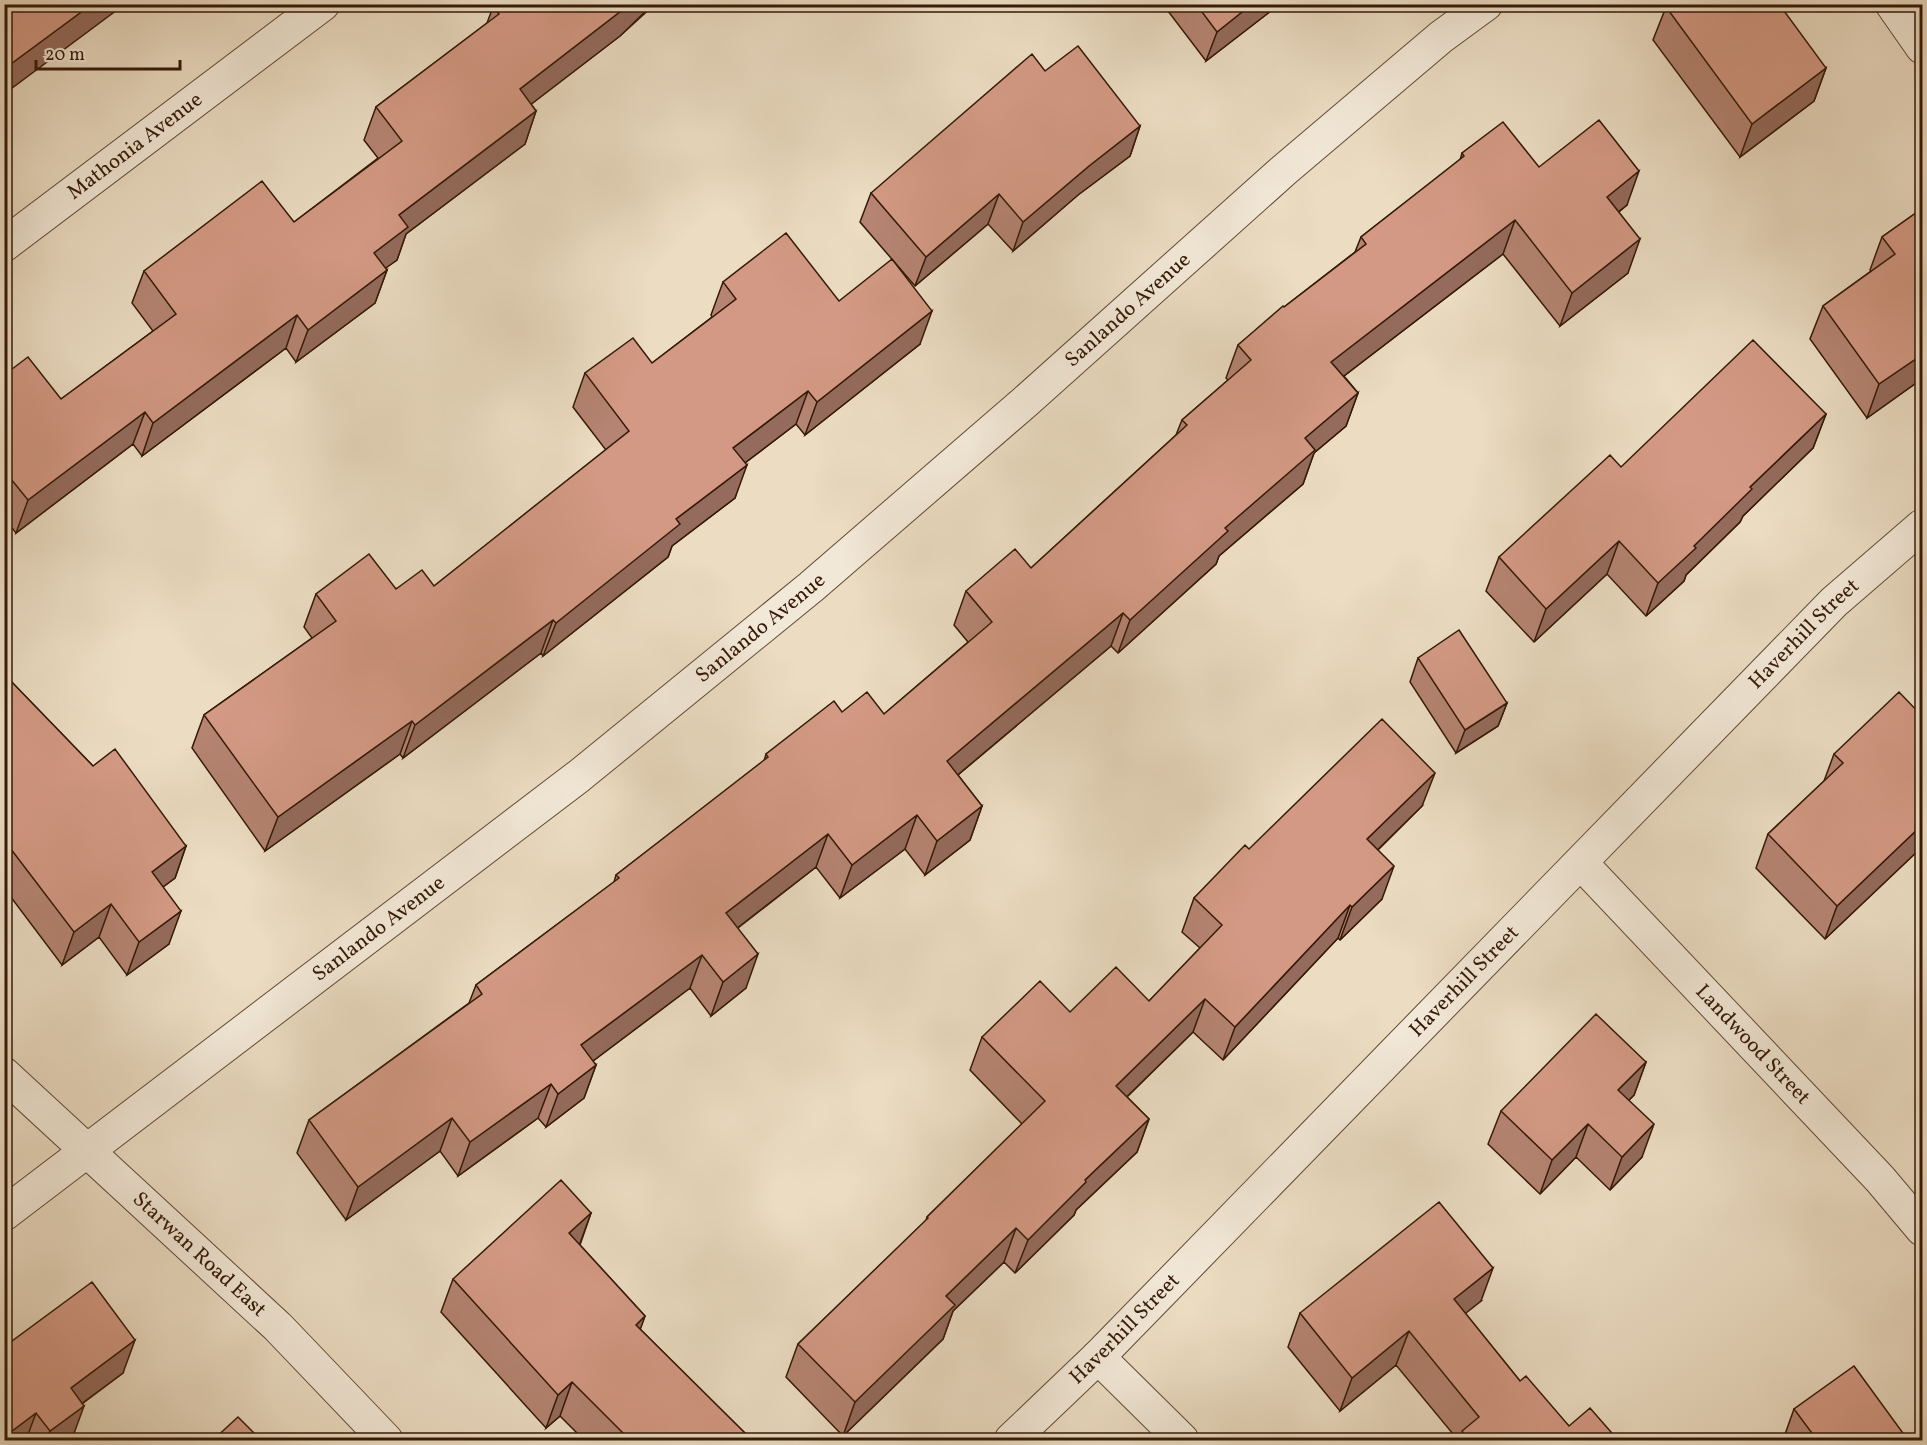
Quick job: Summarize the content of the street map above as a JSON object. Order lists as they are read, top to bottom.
{
  "streets": {
    "street": [
      "Mathonia Avenue",
      "Sanlando Avenue",
      "Haverhill Street",
      "Landwood Street",
      "Starwan Road East"
    ]
  },
  "crossings": [
    ["Sanlando Avenue", "Starwan Road East"],
    ["Haverhill Street", "Landwood Street"]
  ],
  "scale_bar": "20 m"
}
